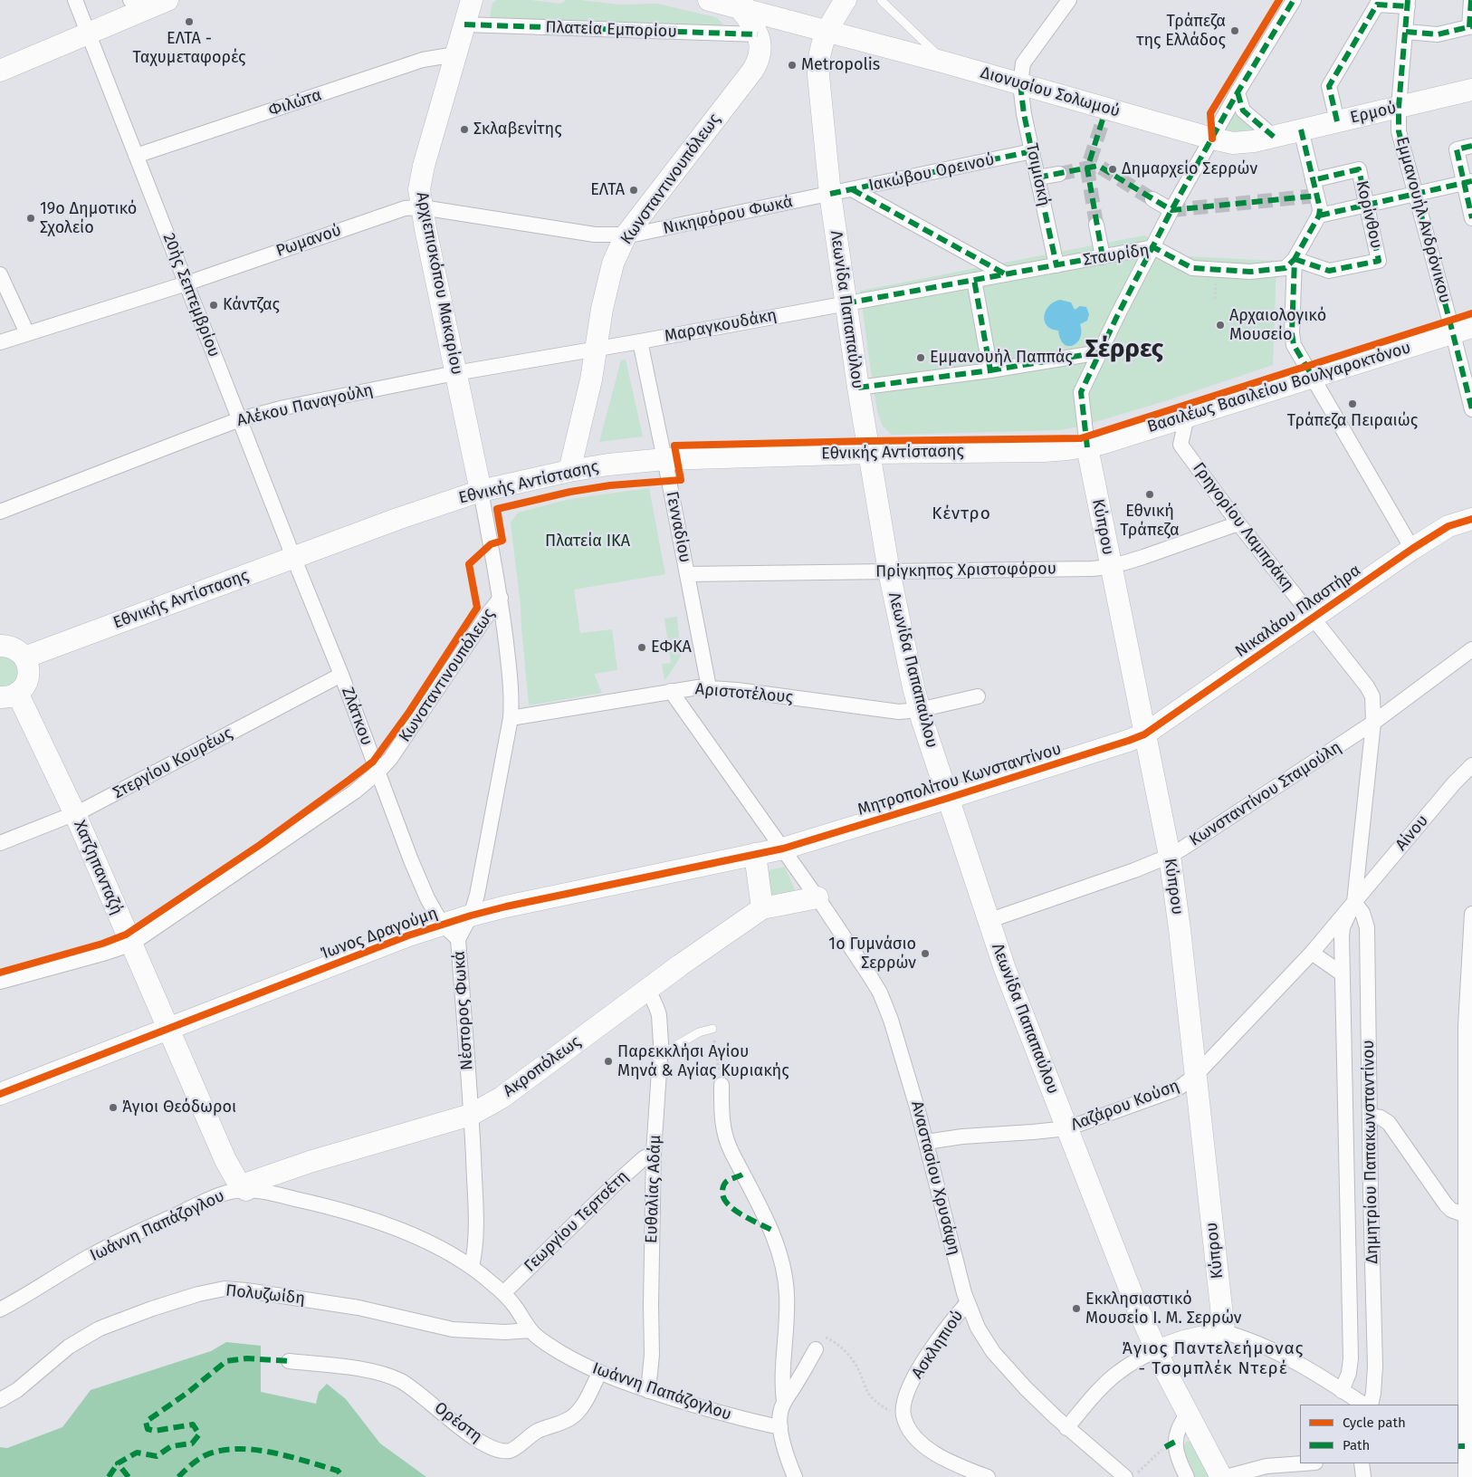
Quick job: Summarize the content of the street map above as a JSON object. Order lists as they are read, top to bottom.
{
  "streets": {
    "main road": [
      "Διονυσίου Σολωμού",
      "Ερμού",
      "Κωνσταντινουπόλεως",
      "Αρχιεπισκόπου Μακαρίου",
      "Λεωνίδα Παπαπαύλου",
      "Βασιλέως Βασιλείου Βουλγαροκτόνου",
      "Εθνικής Αντίστασης",
      "Κύπρου",
      "Νικαλάου Πλαστήρα",
      "Μητροπολίτου Κωνσταντίνου",
      "Χατζηπανταζή",
      "Ίωνος Δραγούμη",
      "Ακροπόλεως"
    ],
    "street": [
      "Πλατεία Εμπορίου",
      "Φιλώτα",
      "Ιακώβου Ορεινού",
      "Τσιμισκή",
      "Κορίνθου",
      "Νικηφόρου Φωκά",
      "Εμμανουήλ Ανδρόνικου",
      "Ρωμανού",
      "Σταυρίδη",
      "20ής Σεπτεμβρίου",
      "Μαραγκουδάκη",
      "Αλέκου Παναγούλη",
      "Γενναδίου",
      "Γρηγορίου Λαμπράκη",
      "Πρίγκηπος Χριστοφόρου",
      "Αριστοτέλους",
      "Ζλάτκου",
      "Στεργίου Κουρέως",
      "Κωνσταντίνου Σταμούλη",
      "Αίνου",
      "Νέστορος Φωκά",
      "Λαζάρου Κούση",
      "Δημητρίου Παπακωνσταντίνου",
      "Αναστασίου Χρυσάφη",
      "Ευθαλίας Αδάμ",
      "Γεωργίου Τερτσέτη",
      "Ιωάννη Παπάζογλου",
      "Πολυζωίδη",
      "Ασκληπιού",
      "Ορέστη"
    ]
  },
  "crossings": [
    ["Πλατεία Εμπορίου", "Κωνσταντινουπόλεως"],
    ["Πλατεία Εμπορίου", "Αρχιεπισκόπου Μακαρίου"],
    ["Διονυσίου Σολωμού", "Ερμού"],
    ["Διονυσίου Σολωμού", "Τσιμισκή"],
    ["Διονυσίου Σολωμού", "Κωνσταντινουπόλεως"],
    ["Διονυσίου Σολωμού", "Λεωνίδα Παπαπαύλου"],
    ["Φιλώτα", "Αρχιεπισκόπου Μακαρίου"],
    ["Φιλώτα", "20ής Σεπτεμβρίου"],
    ["Ερμού", "Εμμανουήλ Ανδρόνικου"],
    ["Ιακώβου Ορεινού", "Τσιμισκή"],
    ["Ιακώβου Ορεινού", "Νικηφόρου Φωκά"],
    ["Ιακώβου Ορεινού", "Λεωνίδα Παπαπαύλου"],
    ["Τσιμισκή", "Σταυρίδη"],
    ["Κωνσταντινουπόλεως", "Νικηφόρου Φωκά"],
    ["Κωνσταντινουπόλεως", "Ρωμανού"],
    ["Κωνσταντινουπόλεως", "Αρχιεπισκόπου Μακαρίου"],
    ["Κωνσταντινουπόλεως", "Μαραγκουδάκη"],
    ["Κωνσταντινουπόλεως", "Αλέκου Παναγούλη"],
    ["Κωνσταντινουπόλεως", "Εθνικής Αντίστασης"],
    ["Κωνσταντινουπόλεως", "Ζλάτκου"],
    ["Κωνσταντινουπόλεως", "Χατζηπανταζή"],
    ["Κωνσταντινουπόλεως", "Νέστορος Φωκά"],
    ["Κορίνθου", "Σταυρίδη"],
    ["Νικηφόρου Φωκά", "Ρωμανού"],
    ["Νικηφόρου Φωκά", "Λεωνίδα Παπαπαύλου"],
    ["Εμμανουήλ Ανδρόνικου", "Βασιλέως Βασιλείου Βουλγαροκτόνου"],
    ["Ρωμανού", "Αρχιεπισκόπου Μακαρίου"],
    ["Ρωμανού", "20ής Σεπτεμβρίου"],
    ["Σταυρίδη", "Λεωνίδα Παπαπαύλου"],
    ["Σταυρίδη", "Μαραγκουδάκη"],
    ["Αρχιεπισκόπου Μακαρίου", "Αλέκου Παναγούλη"],
    ["Αρχιεπισκόπου Μακαρίου", "Εθνικής Αντίστασης"],
    ["20ής Σεπτεμβρίου", "Αλέκου Παναγούλη"],
    ["20ής Σεπτεμβρίου", "Εθνικής Αντίστασης"],
    ["20ής Σεπτεμβρίου", "Ζλάτκου"],
    ["Λεωνίδα Παπαπαύλου", "Μαραγκουδάκη"],
    ["Λεωνίδα Παπαπαύλου", "Εθνικής Αντίστασης"],
    ["Λεωνίδα Παπαπαύλου", "Πρίγκηπος Χριστοφόρου"],
    ["Λεωνίδα Παπαπαύλου", "Αριστοτέλους"],
    ["Λεωνίδα Παπαπαύλου", "Μητροπολίτου Κωνσταντίνου"],
    ["Λεωνίδα Παπαπαύλου", "Κωνσταντίνου Σταμούλη"],
    ["Λεωνίδα Παπαπαύλου", "Λαζάρου Κούση"],
    ["Μαραγκουδάκη", "Αλέκου Παναγούλη"],
    ["Μαραγκουδάκη", "Γενναδίου"],
    ["Βασιλέως Βασιλείου Βουλγαροκτόνου", "Εθνικής Αντίστασης"],
    ["Βασιλέως Βασιλείου Βουλγαροκτόνου", "Κύπρου"],
    ["Βασιλέως Βασιλείου Βουλγαροκτόνου", "Γρηγορίου Λαμπράκη"],
    ["Εθνικής Αντίστασης", "Γενναδίου"],
    ["Εθνικής Αντίστασης", "Κύπρου"],
    ["Εθνικής Αντίστασης", "Ζλάτκου"],
    ["Γενναδίου", "Πρίγκηπος Χριστοφόρου"],
    ["Γενναδίου", "Αριστοτέλους"],
    ["Κύπρου", "Πρίγκηπος Χριστοφόρου"],
    ["Κύπρου", "Νικαλάου Πλαστήρα"],
    ["Κύπρου", "Μητροπολίτου Κωνσταντίνου"],
    ["Κύπρου", "Κωνσταντίνου Σταμούλη"],
    ["Κύπρου", "Λαζάρου Κούση"],
    ["Γρηγορίου Λαμπράκη", "Πρίγκηπος Χριστοφόρου"],
    ["Γρηγορίου Λαμπράκη", "Νικαλάου Πλαστήρα"],
    ["Γρηγορίου Λαμπράκη", "Κωνσταντίνου Σταμούλη"],
    ["Γρηγορίου Λαμπράκη", "Δημητρίου Παπακωνσταντίνου"],
    ["Νικαλάου Πλαστήρα", "Μητροπολίτου Κωνσταντίνου"],
    ["Αριστοτέλους", "Νέστορος Φωκά"],
    ["Ζλάτκου", "Στεργίου Κουρέως"],
    ["Ζλάτκου", "Ίωνος Δραγούμη"],
    ["Ζλάτκου", "Νέστορος Φωκά"],
    ["Στεργίου Κουρέως", "Χατζηπανταζή"],
    ["Μητροπολίτου Κωνσταντίνου", "Ίωνος Δραγούμη"],
    ["Μητροπολίτου Κωνσταντίνου", "Αναστασίου Χρυσάφη"],
    ["Κωνσταντίνου Σταμούλη", "Δημητρίου Παπακωνσταντίνου"],
    ["Αίνου", "Λαζάρου Κούση"],
    ["Αίνου", "Δημητρίου Παπακωνσταντίνου"],
    ["Χατζηπανταζή", "Ίωνος Δραγούμη"],
    ["Χατζηπανταζή", "Ακροπόλεως"],
    ["Χατζηπανταζή", "Ιωάννη Παπάζογλου"],
    ["Ίωνος Δραγούμη", "Νέστορος Φωκά"],
    ["Ίωνος Δραγούμη", "Αναστασίου Χρυσάφη"],
    ["Νέστορος Φωκά", "Ακροπόλεως"],
    ["Νέστορος Φωκά", "Ιωάννη Παπάζογλου"],
    ["Ακροπόλεως", "Ευθαλίας Αδάμ"],
    ["Ακροπόλεως", "Ιωάννη Παπάζογλου"],
    ["Λαζάρου Κούση", "Δημητρίου Παπακωνσταντίνου"],
    ["Λαζάρου Κούση", "Αναστασίου Χρυσάφη"],
    ["Αναστασίου Χρυσάφη", "Ασκληπιού"],
    ["Ευθαλίας Αδάμ", "Γεωργίου Τερτσέτη"],
    ["Ευθαλίας Αδάμ", "Ιωάννη Παπάζογλου"],
    ["Γεωργίου Τερτσέτη", "Ιωάννη Παπάζογλου"],
    ["Ιωάννη Παπάζογλου", "Πολυζωίδη"],
    ["Ιωάννη Παπάζογλου", "Ορέστη"]
  ],
  "districts": ["Σέρρες", "Κέντρο", "Άγιος Παντελεήμονας - Τσομπλέκ Ντερέ"],
  "parks": ["Πλατεία ΙΚΑ"],
  "places": [
    "ΕΛΤΑ - Ταχυμεταφορές",
    "Τράπεζα της Ελλάδος",
    "Metropolis",
    "Σκλαβενίτης",
    "Δημαρχείο Σερρών",
    "ΕΛΤΑ",
    "19ο Δημοτικό Σχολείο",
    "Κάντζας",
    "Αρχαιολογικό Μουσείο",
    "Εμμανουήλ Παππάς",
    "Τράπεζα Πειραιώς",
    "Εθνική Τράπεζα",
    "ΕΦΚΑ",
    "1ο Γυμνάσιο Σερρών",
    "Παρεκκλήσι Αγίου Μηνά & Αγίας Κυριακής",
    "Άγιοι Θεόδωροι",
    "Εκκλησιαστικό Μουσείο Ι. Μ. Σερρών"
  ],
  "legend": ["Cycle path", "Path"]
}
